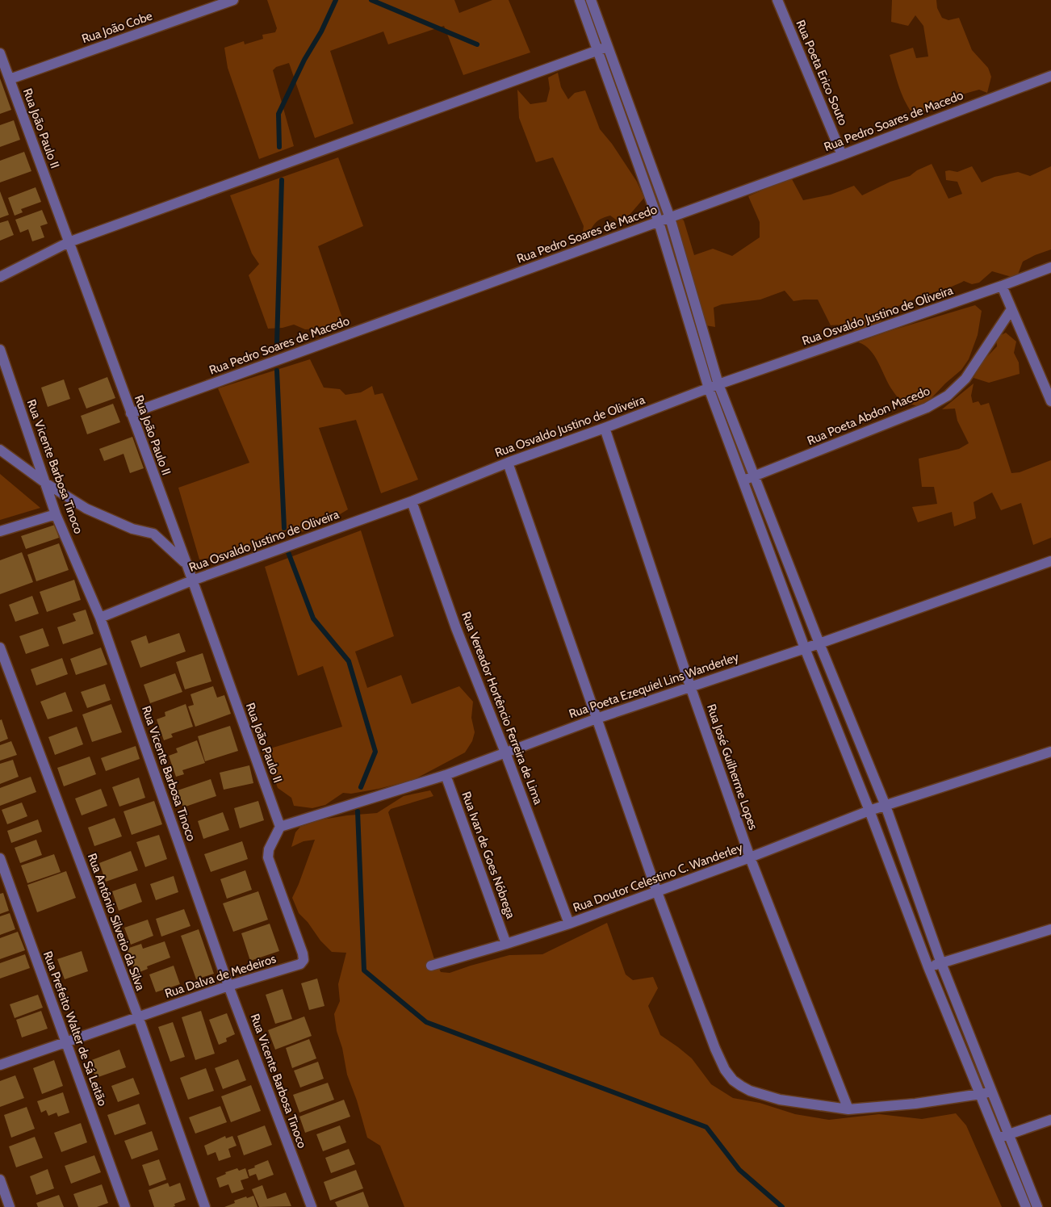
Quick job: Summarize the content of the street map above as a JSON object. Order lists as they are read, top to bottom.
{
  "streets": {
    "street": [
      "Rua João Cobe",
      "Rua Poeta Erico Souto",
      "Rua Pedro Soares de Macedo",
      "Rua João Paulo II",
      "Rua Osvaldo Justino de Oliveira",
      "Rua Poeta Abdon Macedo",
      "Rua Vicente Barbosa Tinoco",
      "Rua Poeta Ezequiel Lins Wanderley",
      "Rua Vereador Hortêncio Ferreira de Lima",
      "Rua José Guilherme Lopes",
      "Rua Ivan de Goes Nóbrega",
      "Rua Doutor Celestino C. Wanderley",
      "Rua Antônio Silverio da Silva",
      "Rua Dalva de Medeiros",
      "Rua Prefeito Walter de Sá Leitão"
    ]
  },
  "crossings": [
    ["Rua João Cobe", "Rua João Paulo II"],
    ["Rua Poeta Erico Souto", "Rua Pedro Soares de Macedo"],
    ["Rua Pedro Soares de Macedo", "Rua João Paulo II"],
    ["Rua João Paulo II", "Rua Osvaldo Justino de Oliveira"],
    ["Rua João Paulo II", "Rua Poeta Ezequiel Lins Wanderley"],
    ["Rua João Paulo II", "Rua Dalva de Medeiros"],
    ["Rua Osvaldo Justino de Oliveira", "Rua Vicente Barbosa Tinoco"],
    ["Rua Osvaldo Justino de Oliveira", "Rua Vereador Hortêncio Ferreira de Lima"],
    ["Rua Osvaldo Justino de Oliveira", "Rua José Guilherme Lopes"],
    ["Rua Vicente Barbosa Tinoco", "Rua Dalva de Medeiros"],
    ["Rua Poeta Ezequiel Lins Wanderley", "Rua Vereador Hortêncio Ferreira de Lima"],
    ["Rua Poeta Ezequiel Lins Wanderley", "Rua José Guilherme Lopes"],
    ["Rua Poeta Ezequiel Lins Wanderley", "Rua Ivan de Goes Nóbrega"],
    ["Rua Poeta Ezequiel Lins Wanderley", "Rua Dalva de Medeiros"],
    ["Rua Vereador Hortêncio Ferreira de Lima", "Rua Doutor Celestino C. Wanderley"],
    ["Rua José Guilherme Lopes", "Rua Doutor Celestino C. Wanderley"],
    ["Rua Ivan de Goes Nóbrega", "Rua Doutor Celestino C. Wanderley"],
    ["Rua Antônio Silverio da Silva", "Rua Dalva de Medeiros"],
    ["Rua Dalva de Medeiros", "Rua Prefeito Walter de Sá Leitão"]
  ]
}
